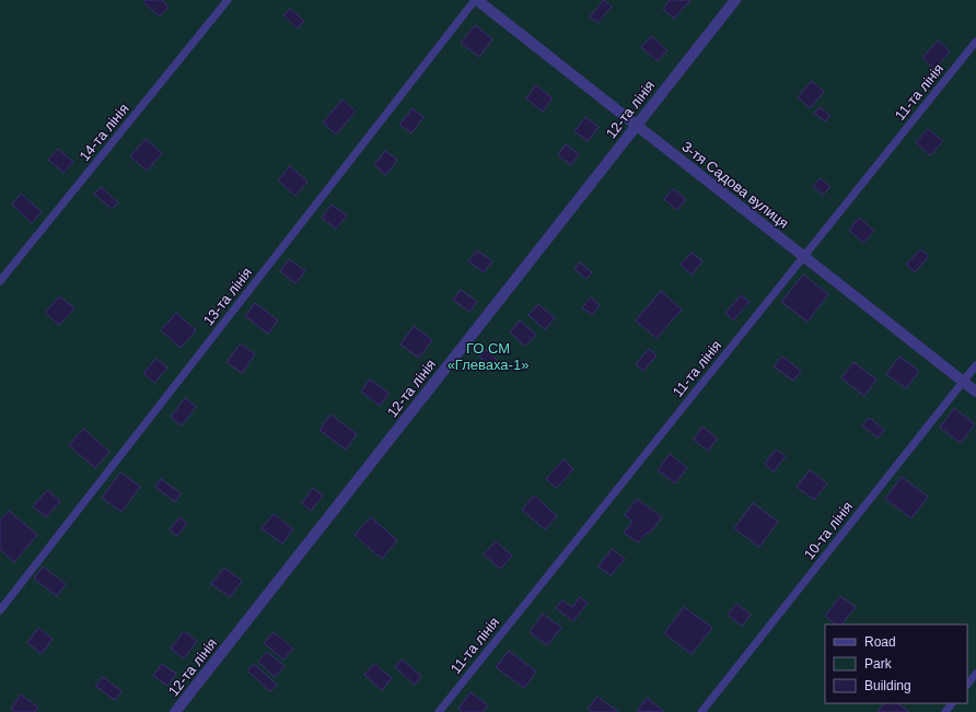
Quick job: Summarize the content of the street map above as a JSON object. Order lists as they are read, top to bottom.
{
  "streets": {
    "street": ["12-та лінія", "3-тя Садова вулиця"],
    "lane": [
      "11-та лінія",
      "14-та лінія",
      "13-та лінія",
      "10-та лінія"
    ]
  },
  "crossings": [
    ["11-та лінія", "3-тя Садова вулиця"],
    ["12-та лінія", "3-тя Садова вулиця"],
    ["3-тя Садова вулиця", "13-та лінія"],
    ["3-тя Садова вулиця", "10-та лінія"]
  ],
  "parks": ["ГО СМ «Глеваха-1»"],
  "legend": ["Road", "Park", "Building"]
}
